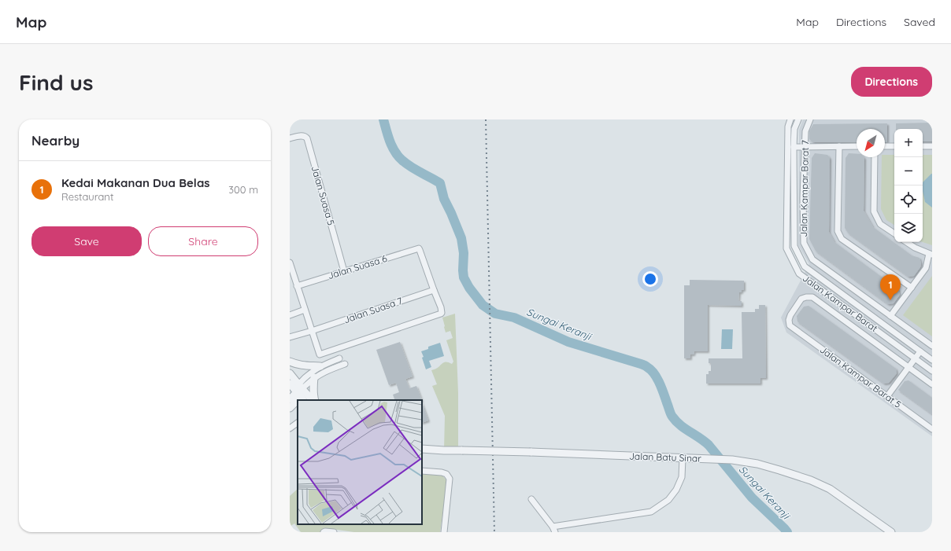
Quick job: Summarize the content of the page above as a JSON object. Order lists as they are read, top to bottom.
{
  "streets": {
    "street": [
      "Jalan Kampar Barat 7",
      "Jalan Suasa 5",
      "Jalan Suasa 6",
      "Jalan Kampar Barat",
      "Jalan Suasa 7",
      "Jalan Kampar Barat 5",
      "Jalan Batu Sinar"
    ]
  },
  "crossings": [
    ["Jalan Suasa 5", "Jalan Suasa 6"],
    ["Jalan Suasa 6", "Jalan Suasa 7"]
  ],
  "water": ["Sungai Keranji"],
  "north": "bottom left",
  "page": {
    "header": "Map",
    "nav": ["Map", "Directions", "Saved"],
    "buttons": [
      "Directions",
      ["Save", "Share"]
    ],
    "title": "Find us",
    "heading": "Nearby",
    "map_buttons": ["+", "−"],
    "list": [
      {
        "mark": "1",
        "name": "Kedai Makanan Dua Belas",
        "note": "Restaurant",
        "value": "300 m"
      }
    ],
    "pins": "1"
  }
}
